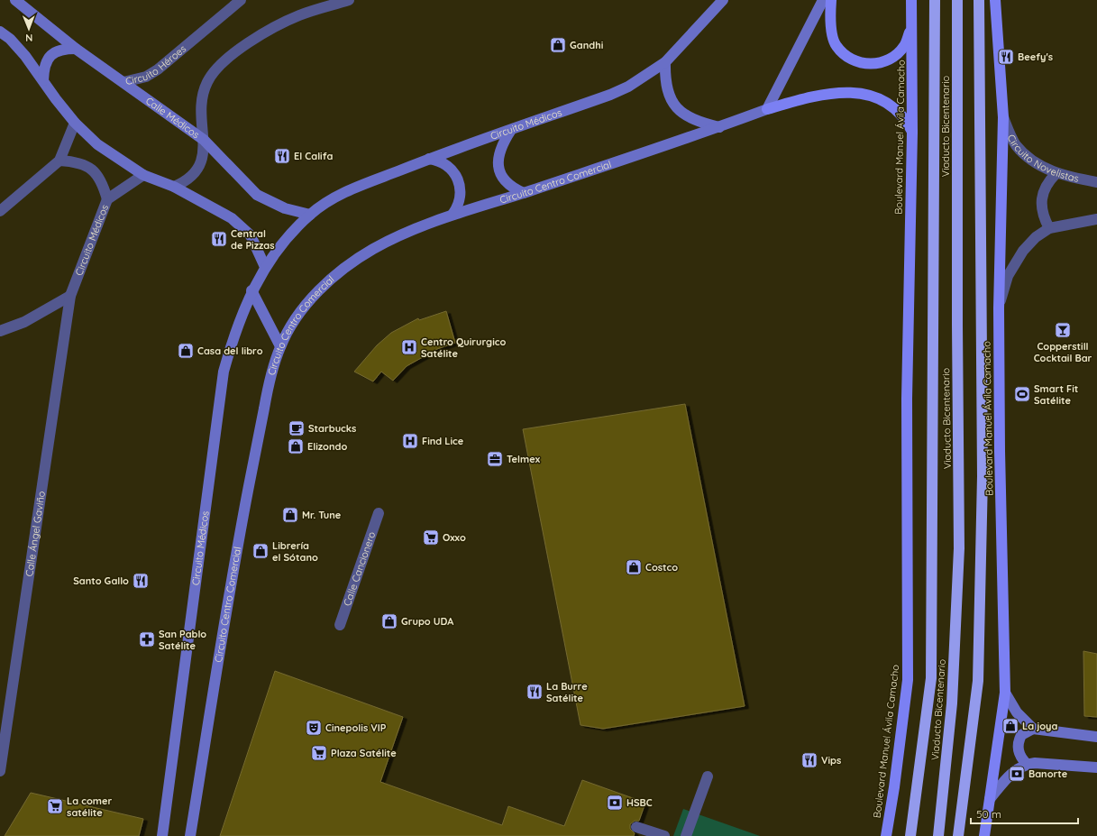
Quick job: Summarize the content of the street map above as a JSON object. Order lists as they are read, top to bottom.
{
  "streets": {
    "highway": ["Viaducto Bicentenario", "Boulevard Manuel Ávila Camacho"],
    "main road": [
      "Circuito Héroes",
      "Calle Médicos",
      "Circuito Médicos",
      "Circuito Centro Comercial"
    ],
    "street": ["Circuito Novelistas", "Calle Ángel Gaviño", "Calle Cancionero"]
  },
  "crossings": [
    ["Circuito Héroes", "Calle Médicos"],
    ["Circuito Médicos", "Calle Ángel Gaviño"],
    ["Boulevard Manuel Ávila Camacho", "Circuito Novelistas"]
  ],
  "places": {
    "shop": [
      "Gandhi",
      "Casa del libro",
      "Elizondo",
      "Mr. Tune",
      "Librería el Sótano",
      "Costco",
      "Grupo UDA",
      "La joya"
    ],
    "restaurant": [
      "Beefy's",
      "El Califa",
      "Central de Pizzas",
      "Santo Gallo",
      "La Burre Satélite",
      "Vips"
    ],
    "bar": ["Copperstill Cocktail Bar"],
    "hospital": ["Centro Quirurgico Satélite", "Find Lice"],
    "sports": ["Smart Fit Satélite"],
    "cafe": ["Starbucks"],
    "office": ["Telmex"],
    "supermarket": ["Oxxo", "Plaza Satélite", "La comer satélite"],
    "pharmacy": ["San Pablo Satélite"],
    "theatre": ["Cinepolis VIP"],
    "bank": ["Banorte", "HSBC"]
  },
  "scale_bar": "50 m",
  "north": "bottom"
}
